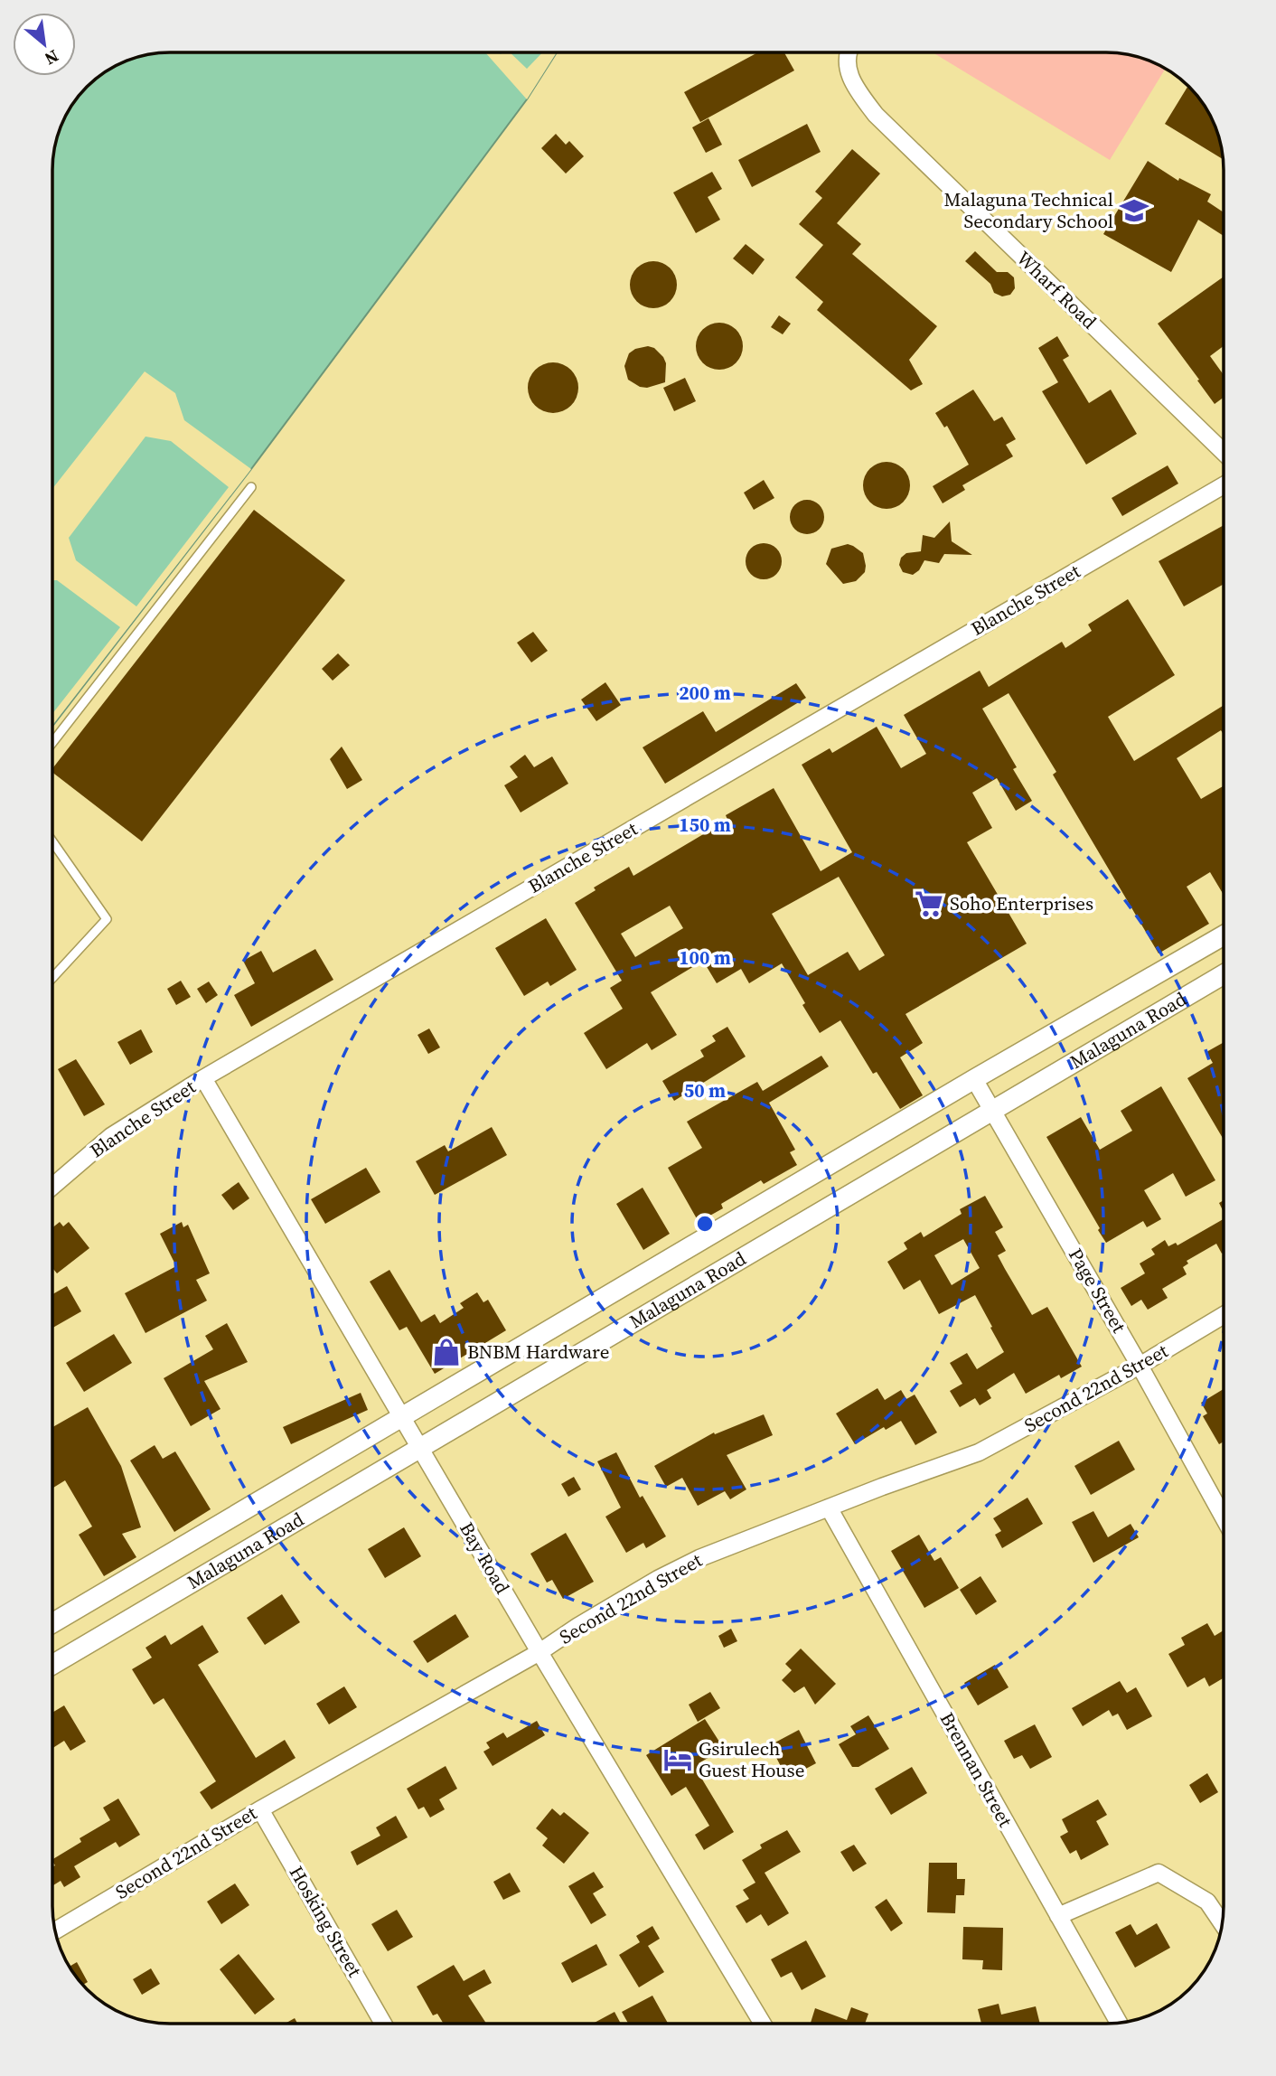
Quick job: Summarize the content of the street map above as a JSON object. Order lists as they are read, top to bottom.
{
  "streets": {
    "street": [
      "Wharf Road",
      "Blanche Street",
      "Malaguna Road",
      "Page Street",
      "Second 22nd Street",
      "Bay Road",
      "Brennan Street",
      "Hosking Street"
    ]
  },
  "crossings": [
    ["Blanche Street", "Bay Road"],
    ["Malaguna Road", "Page Street"],
    ["Malaguna Road", "Bay Road"],
    ["Page Street", "Second 22nd Street"],
    ["Second 22nd Street", "Bay Road"],
    ["Second 22nd Street", "Brennan Street"],
    ["Second 22nd Street", "Hosking Street"]
  ],
  "places": {
    "school or university": ["Malaguna Technical Secondary School"],
    "supermarket": ["Soho Enterprises"],
    "shop": ["BNBM Hardware"],
    "hotel": ["Gsirulech Guest House"]
  },
  "north": "bottom right",
  "rings": [
    "200 m",
    "150 m",
    "100 m",
    "50 m"
  ]
}
